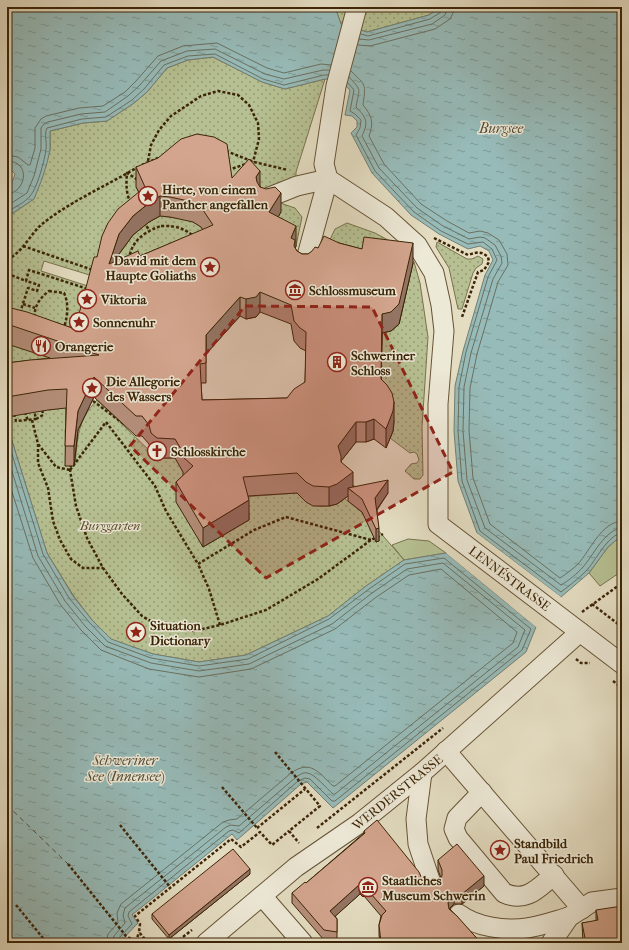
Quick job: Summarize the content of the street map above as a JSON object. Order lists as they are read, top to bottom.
{
  "streets": {
    "street": ["LENNÉSTRASSE", "WERDERSTRASSE"]
  },
  "crossings": [
    ["LENNÉSTRASSE", "WERDERSTRASSE"]
  ],
  "water": ["Burgsee", "Schweriner See (Innensee)"],
  "parks": ["Burggarten"],
  "places": {
    "place": [
      "Hirte, von einem Panther angefallen",
      "David mit dem Haupte Goliaths",
      "Viktoria",
      "Sonnenuhr",
      "Die Allegorie des Wassers",
      "Situation Dictionary",
      "Standbild Paul Friedrich"
    ],
    "museum": ["Schlossmuseum", "Staatliches Museum Schwerin"],
    "restaurant": ["Orangerie"],
    "building": ["Schweriner Schloss"],
    "church": ["Schlosskirche"]
  }
}
